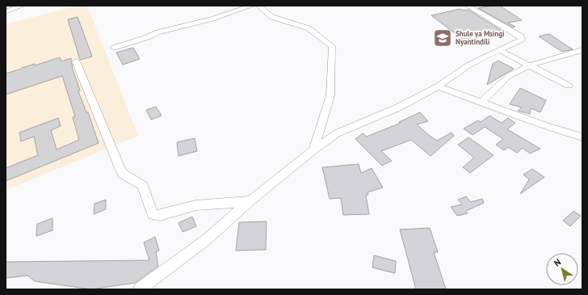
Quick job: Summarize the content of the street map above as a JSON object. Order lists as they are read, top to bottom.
{
  "places": {
    "school or university": ["Shule ya Msingi Nyantindili"]
  },
  "north": "top left"
}
